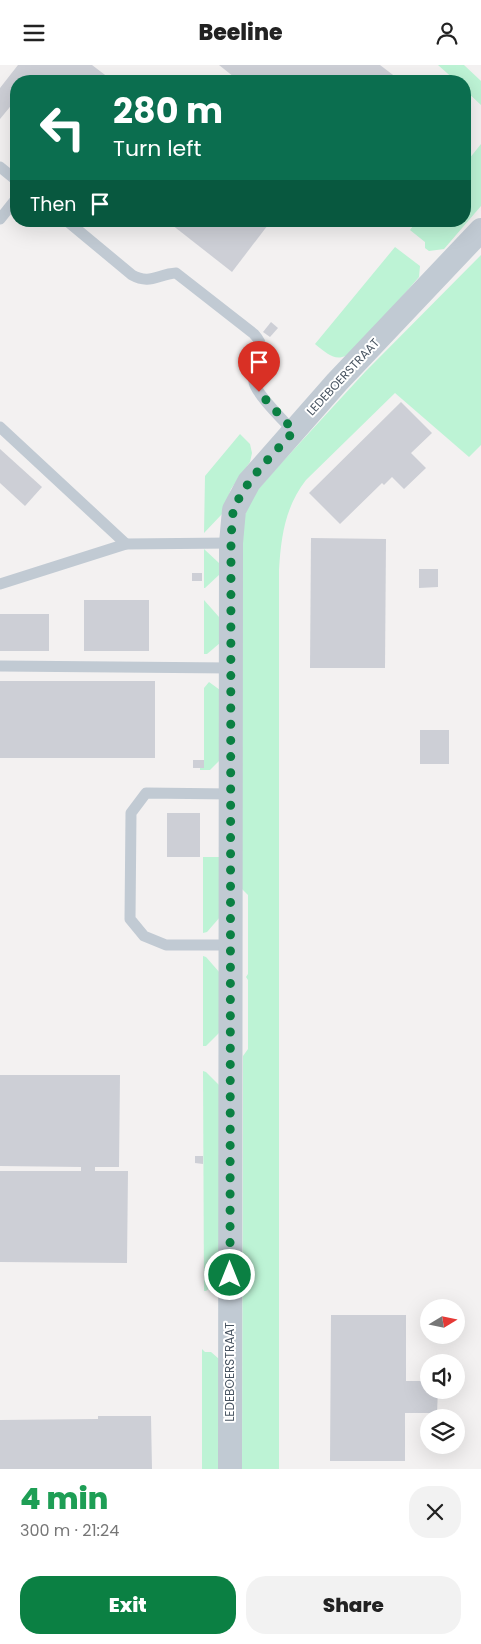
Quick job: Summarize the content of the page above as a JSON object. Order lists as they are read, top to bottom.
{
  "streets": {
    "street": ["LEDEBOERSTRAAT"]
  },
  "north": "right",
  "page": {
    "header": "Beeline",
    "turn": ["280 m", "Turn left"],
    "then": "Then",
    "heading": ["4 min", "300 m · 21:24"],
    "buttons": ["Exit", "Share"]
  }
}
